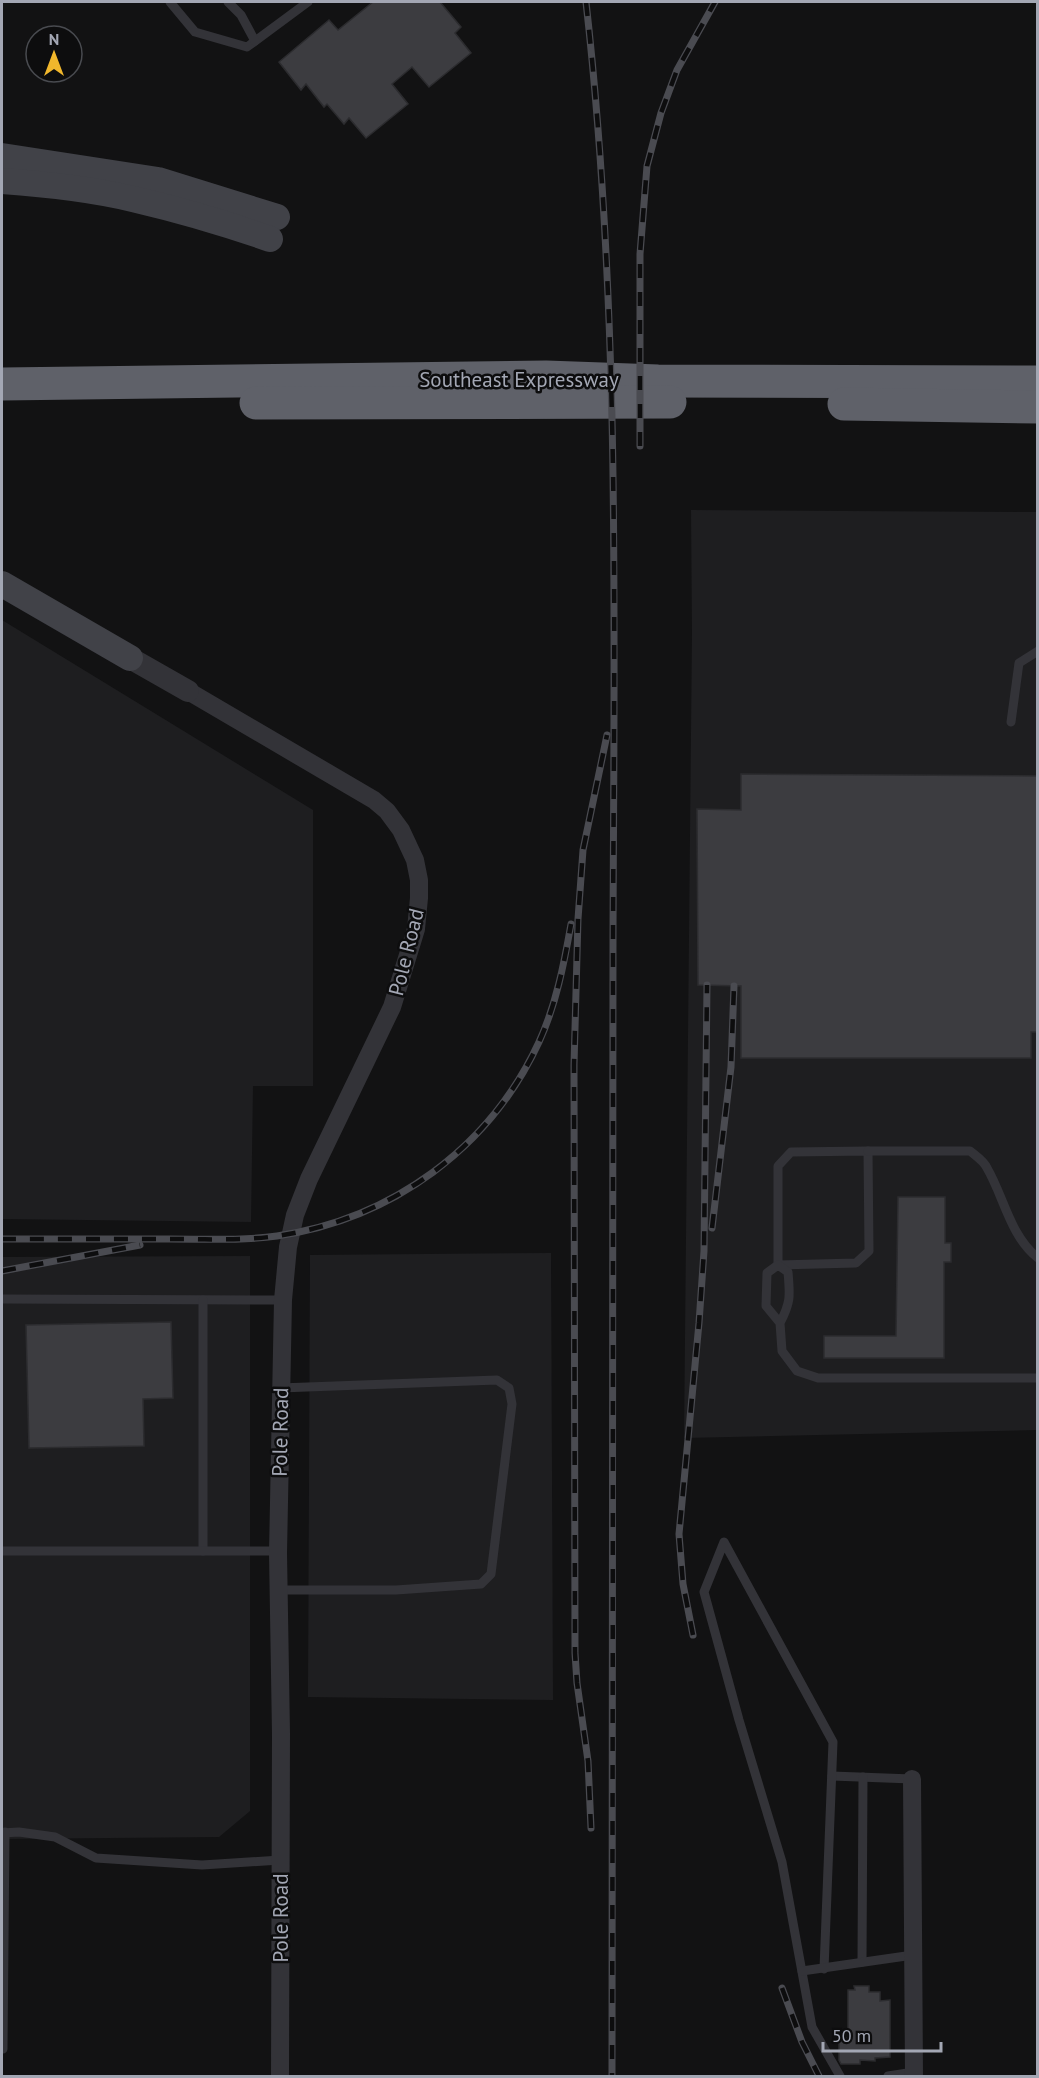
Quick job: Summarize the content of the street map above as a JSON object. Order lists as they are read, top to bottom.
{
  "streets": {
    "highway": ["Southeast Expressway"],
    "street": ["Pole Road"]
  },
  "scale_bar": "50 m",
  "north": "top"
}
